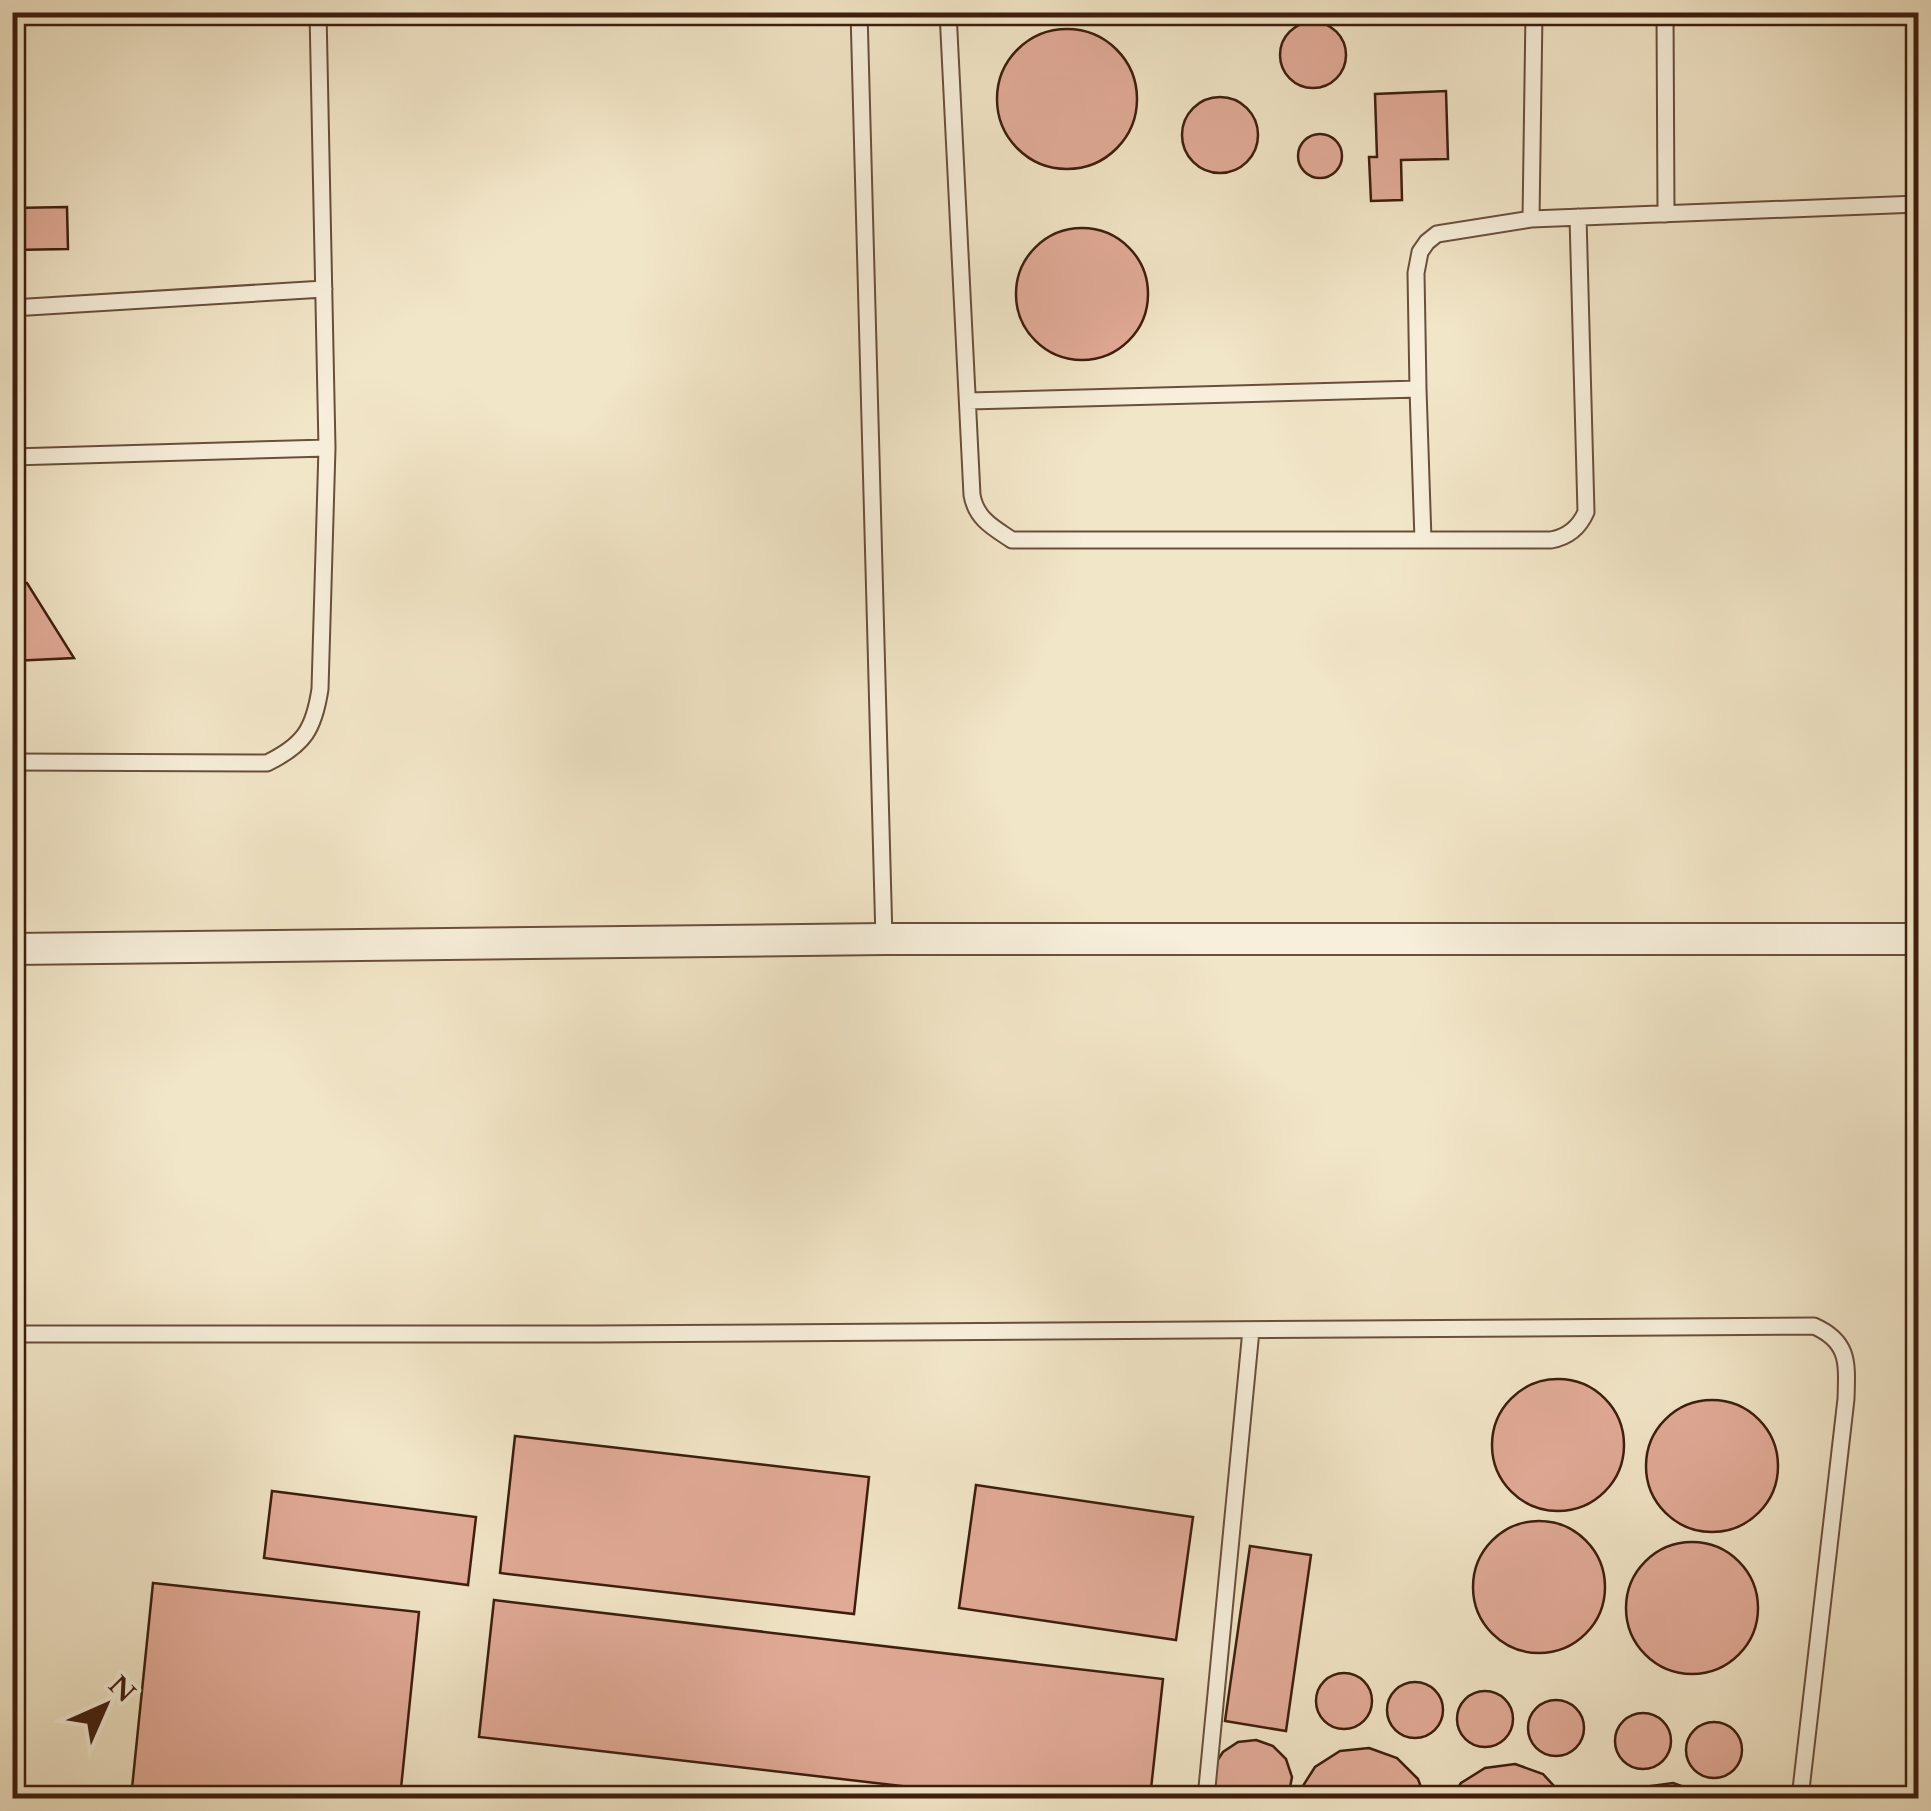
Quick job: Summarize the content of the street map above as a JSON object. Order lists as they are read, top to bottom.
{
  "north": "top right"
}
